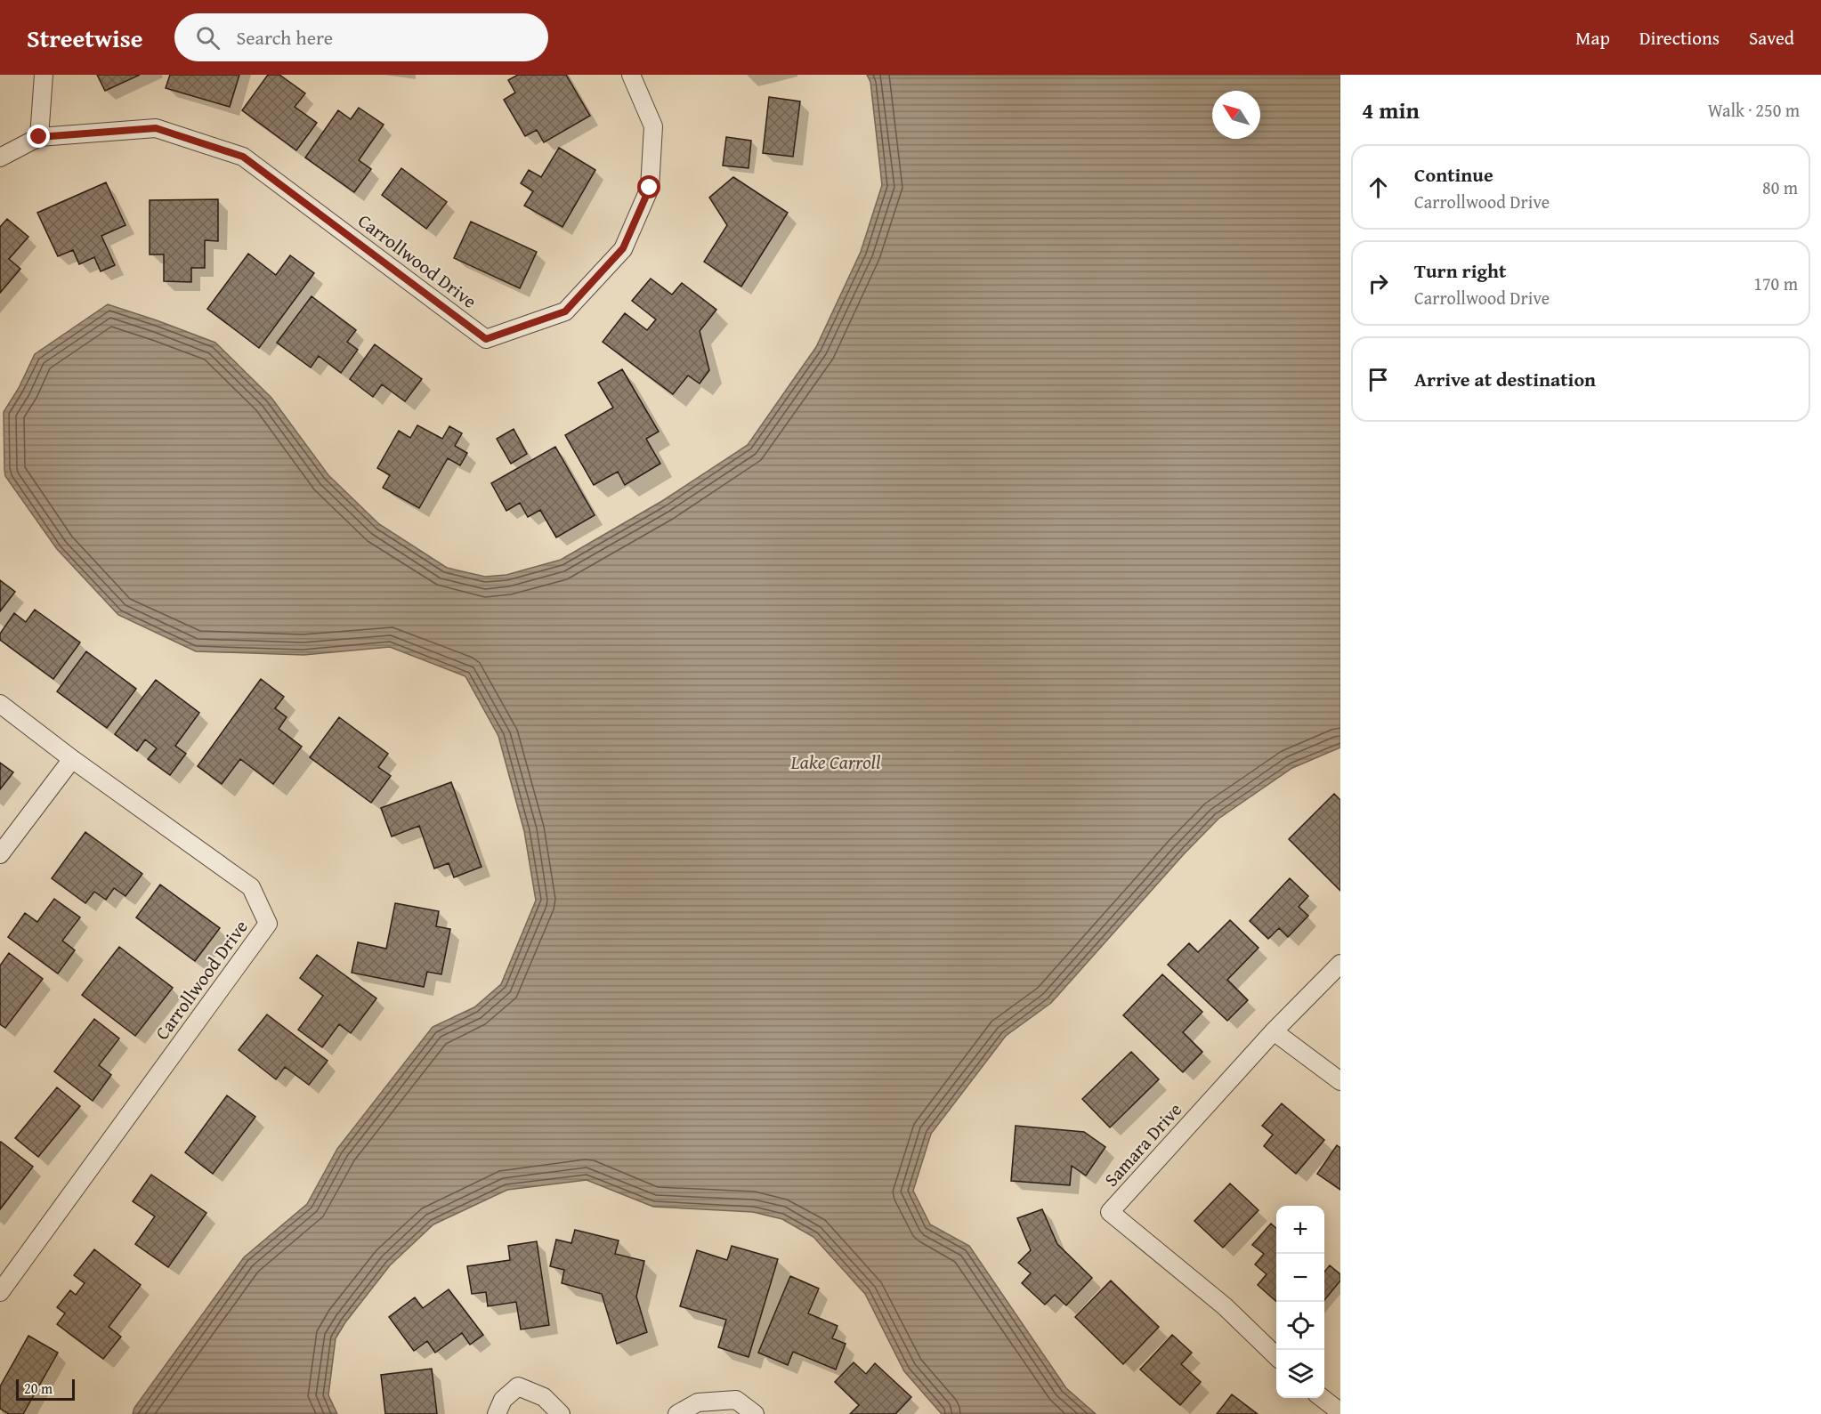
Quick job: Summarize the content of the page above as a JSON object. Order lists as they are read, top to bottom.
{
  "streets": {
    "street": ["Carrollwood Drive", "Samara Drive"]
  },
  "water": ["Lake Carroll"],
  "scale_bar": "20 m",
  "north": "top left",
  "page": {
    "header": "Streetwise",
    "search": "Search here",
    "nav": ["Map", "Directions", "Saved"],
    "heading": ["4 min", "Walk · 250 m"],
    "list": [
      ["Continue", "Carrollwood Drive", "80 m"],
      ["Turn right", "Carrollwood Drive", "170 m"],
      "Arrive at destination"
    ],
    "map_buttons": ["+", "−"],
    "scale": "20 m"
  }
}
